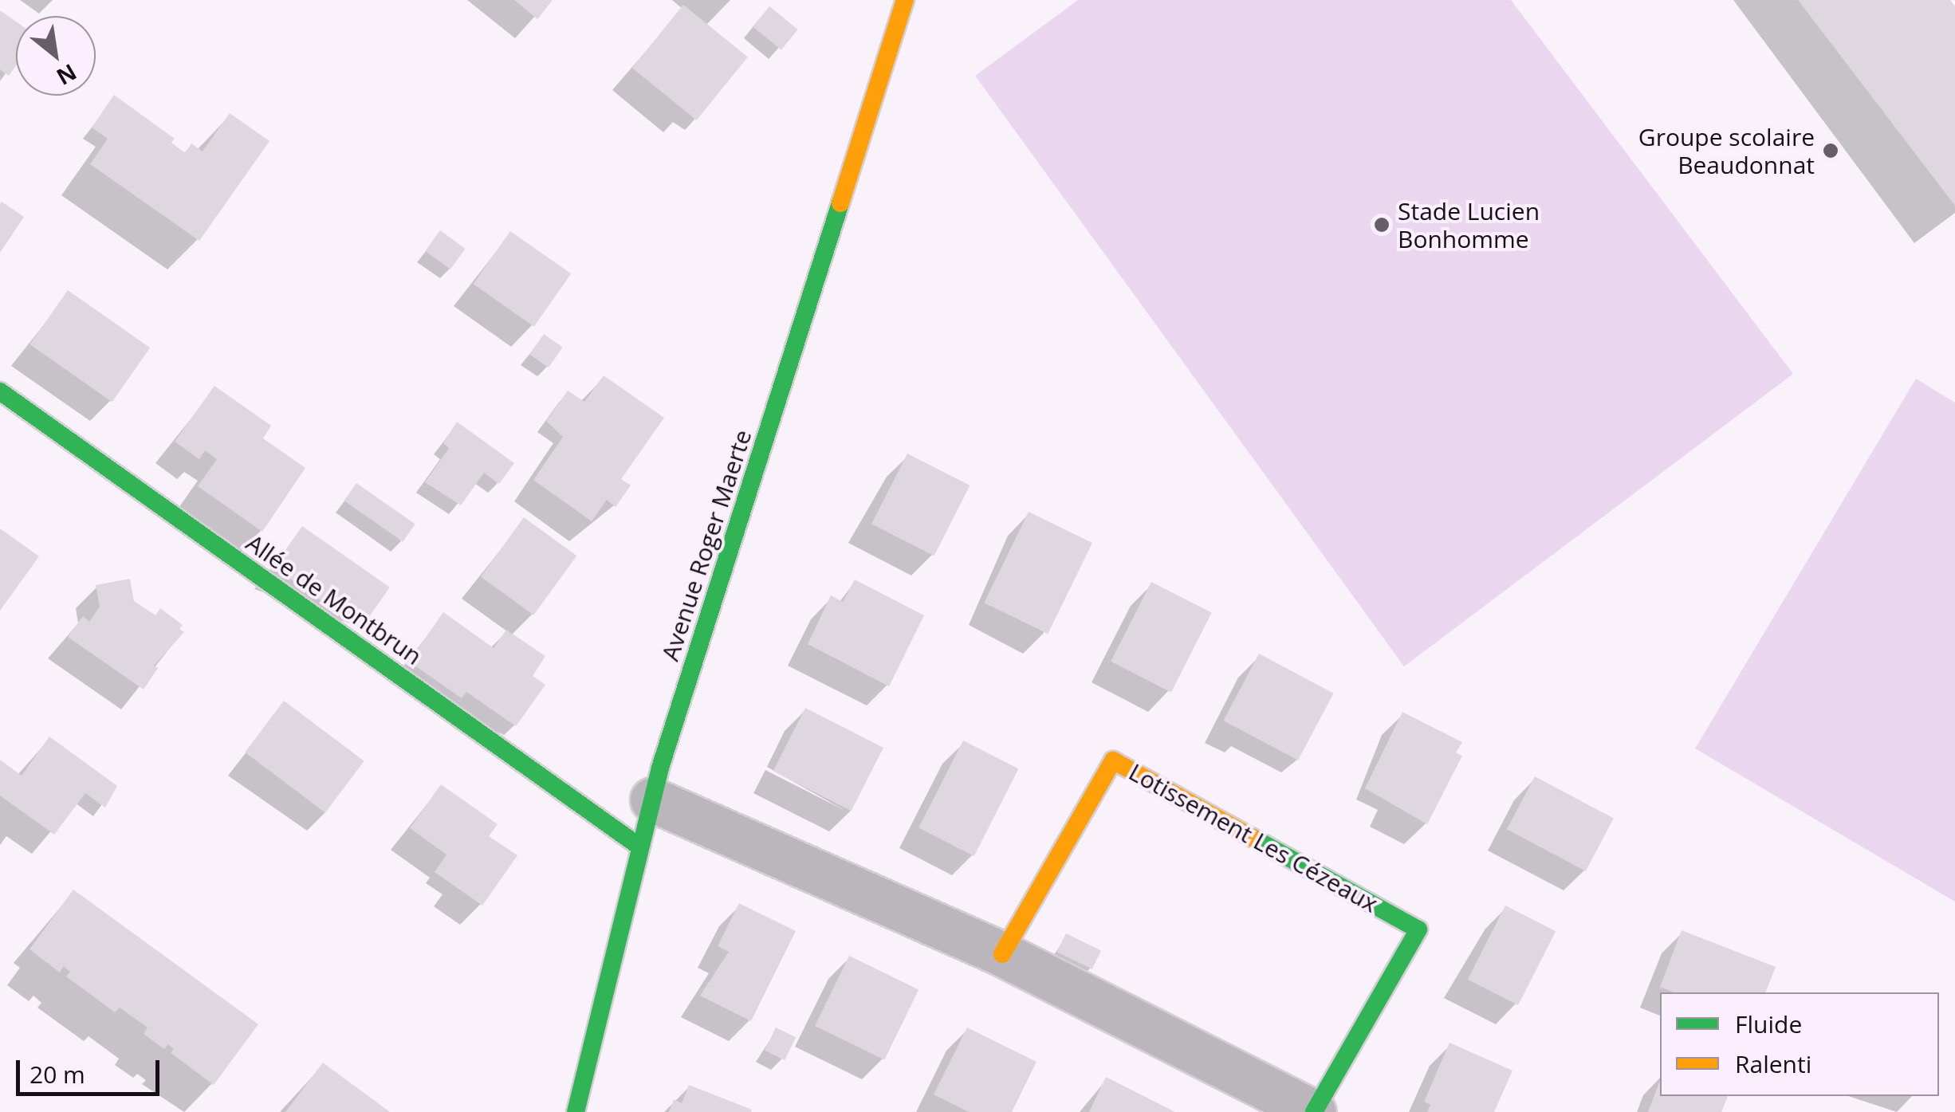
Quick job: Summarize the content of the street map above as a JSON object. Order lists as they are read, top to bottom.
{
  "streets": {
    "street": ["Avenue Roger Maerte", "Allée de Montbrun", "Lotissement Les Cézeaux"]
  },
  "crossings": [
    ["Avenue Roger Maerte", "Allée de Montbrun"]
  ],
  "places": ["Groupe scolaire Beaudonnat", "Stade Lucien Bonhomme"],
  "legend": ["Fluide", "Ralenti"],
  "scale_bar": "20 m",
  "north": "bottom right"
}
